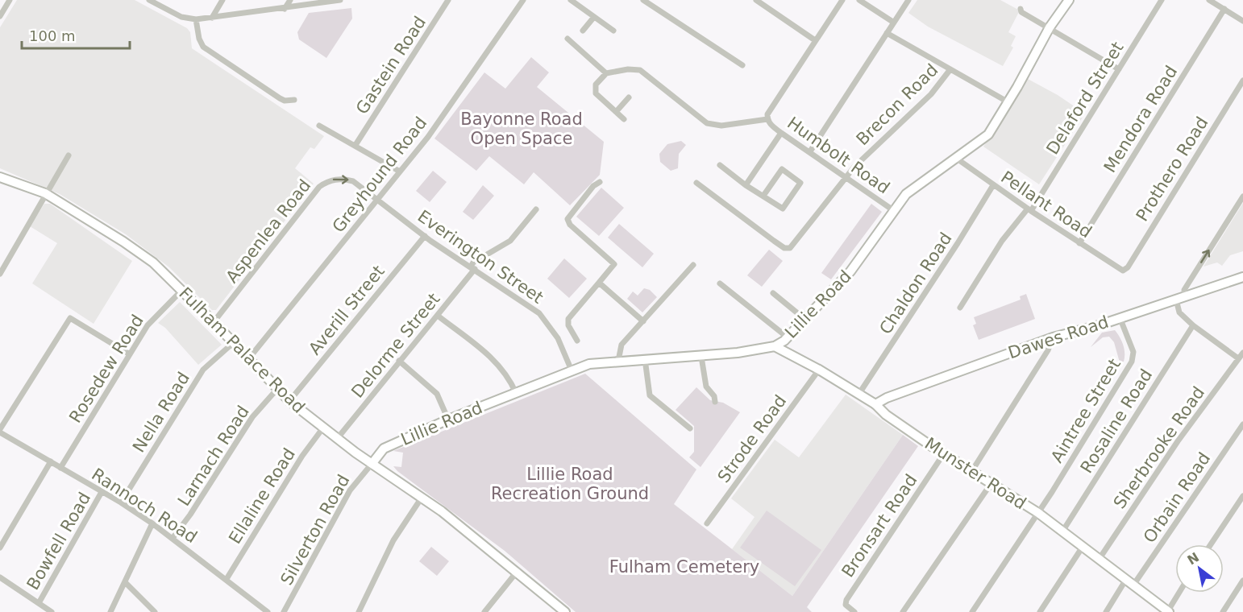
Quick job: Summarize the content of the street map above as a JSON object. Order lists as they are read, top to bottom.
{
  "streets": {
    "main road": [
      "Lillie Road",
      "Dawes Road",
      "Fulham Palace Road",
      "Munster Road"
    ],
    "street": [
      "Gastein Road",
      "Delaford Street",
      "Brecon Road",
      "Mendora Road",
      "Humbolt Road",
      "Prothero Road",
      "Greyhound Road",
      "Pellant Road",
      "Aspenlea Road",
      "Everington Street",
      "Chaldon Road",
      "Averill Street",
      "Delorme Street",
      "Rosedew Road",
      "Aintree Street",
      "Nella Road",
      "Rosaline Road",
      "Strode Road",
      "Sherbrooke Road",
      "Larnach Road",
      "Ellaline Road",
      "Orbain Road",
      "Rannoch Road",
      "Bronsart Road",
      "Silverton Road",
      "Bowfell Road"
    ]
  },
  "crossings": [
    ["Delaford Street", "Pellant Road"],
    ["Brecon Road", "Humbolt Road"],
    ["Mendora Road", "Pellant Road"],
    ["Humbolt Road", "Lillie Road"],
    ["Prothero Road", "Pellant Road"],
    ["Greyhound Road", "Aspenlea Road"],
    ["Greyhound Road", "Everington Street"],
    ["Greyhound Road", "Fulham Palace Road"],
    ["Pellant Road", "Chaldon Road"],
    ["Pellant Road", "Lillie Road"],
    ["Aspenlea Road", "Everington Street"],
    ["Aspenlea Road", "Fulham Palace Road"],
    ["Everington Street", "Lillie Road"],
    ["Everington Street", "Averill Street"],
    ["Everington Street", "Delorme Street"],
    ["Chaldon Road", "Munster Road"],
    ["Lillie Road", "Fulham Palace Road"],
    ["Lillie Road", "Munster Road"],
    ["Lillie Road", "Silverton Road"],
    ["Averill Street", "Fulham Palace Road"],
    ["Dawes Road", "Aintree Street"],
    ["Dawes Road", "Munster Road"],
    ["Delorme Street", "Fulham Palace Road"],
    ["Fulham Palace Road", "Rosedew Road"],
    ["Fulham Palace Road", "Nella Road"],
    ["Fulham Palace Road", "Larnach Road"],
    ["Fulham Palace Road", "Ellaline Road"],
    ["Fulham Palace Road", "Silverton Road"],
    ["Rosedew Road", "Rannoch Road"],
    ["Aintree Street", "Munster Road"],
    ["Nella Road", "Rannoch Road"],
    ["Rosaline Road", "Munster Road"],
    ["Strode Road", "Munster Road"],
    ["Sherbrooke Road", "Munster Road"],
    ["Larnach Road", "Rannoch Road"],
    ["Munster Road", "Orbain Road"],
    ["Munster Road", "Bronsart Road"],
    ["Ellaline Road", "Rannoch Road"],
    ["Rannoch Road", "Bowfell Road"]
  ],
  "one_way": ["Aspenlea Road"],
  "parks": ["Bayonne Road Open Space", "Lillie Road Recreation Ground", "Fulham Cemetery"],
  "scale_bar": "100 m",
  "north": "top left"
}
